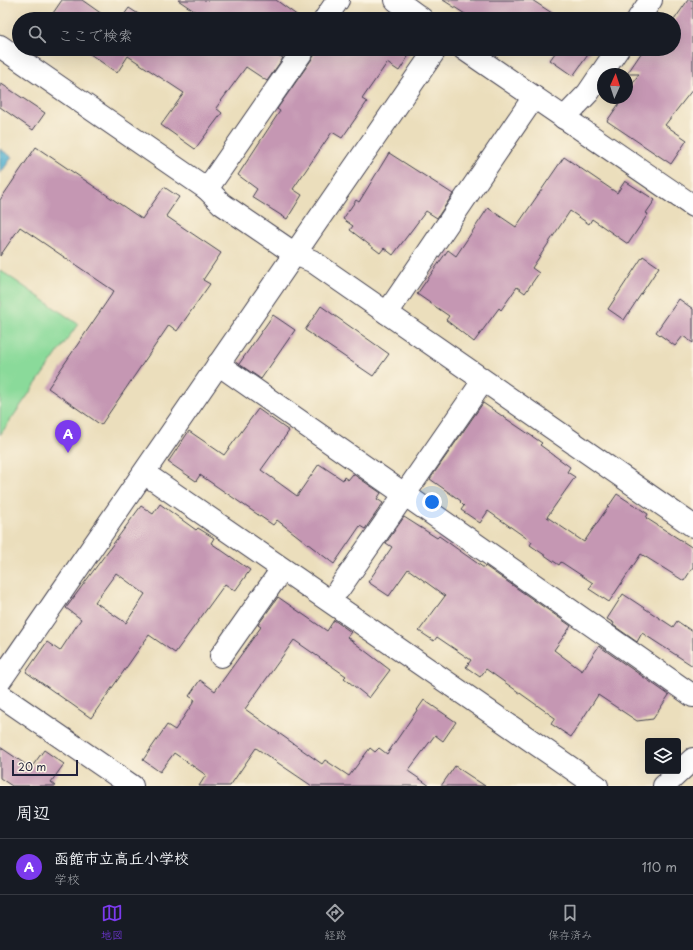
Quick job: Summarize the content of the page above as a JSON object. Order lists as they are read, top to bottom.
{
  "scale_bar": "20 m",
  "north": "top",
  "page": {
    "search": "ここで検索",
    "pins": "A",
    "scale": "20 m",
    "heading": "周辺",
    "list": [
      {
        "mark": "A",
        "name": "函館市立高丘小学校",
        "note": "学校",
        "value": "110 m"
      }
    ],
    "nav": ["地図", "経路", "保存済み"]
  }
}
